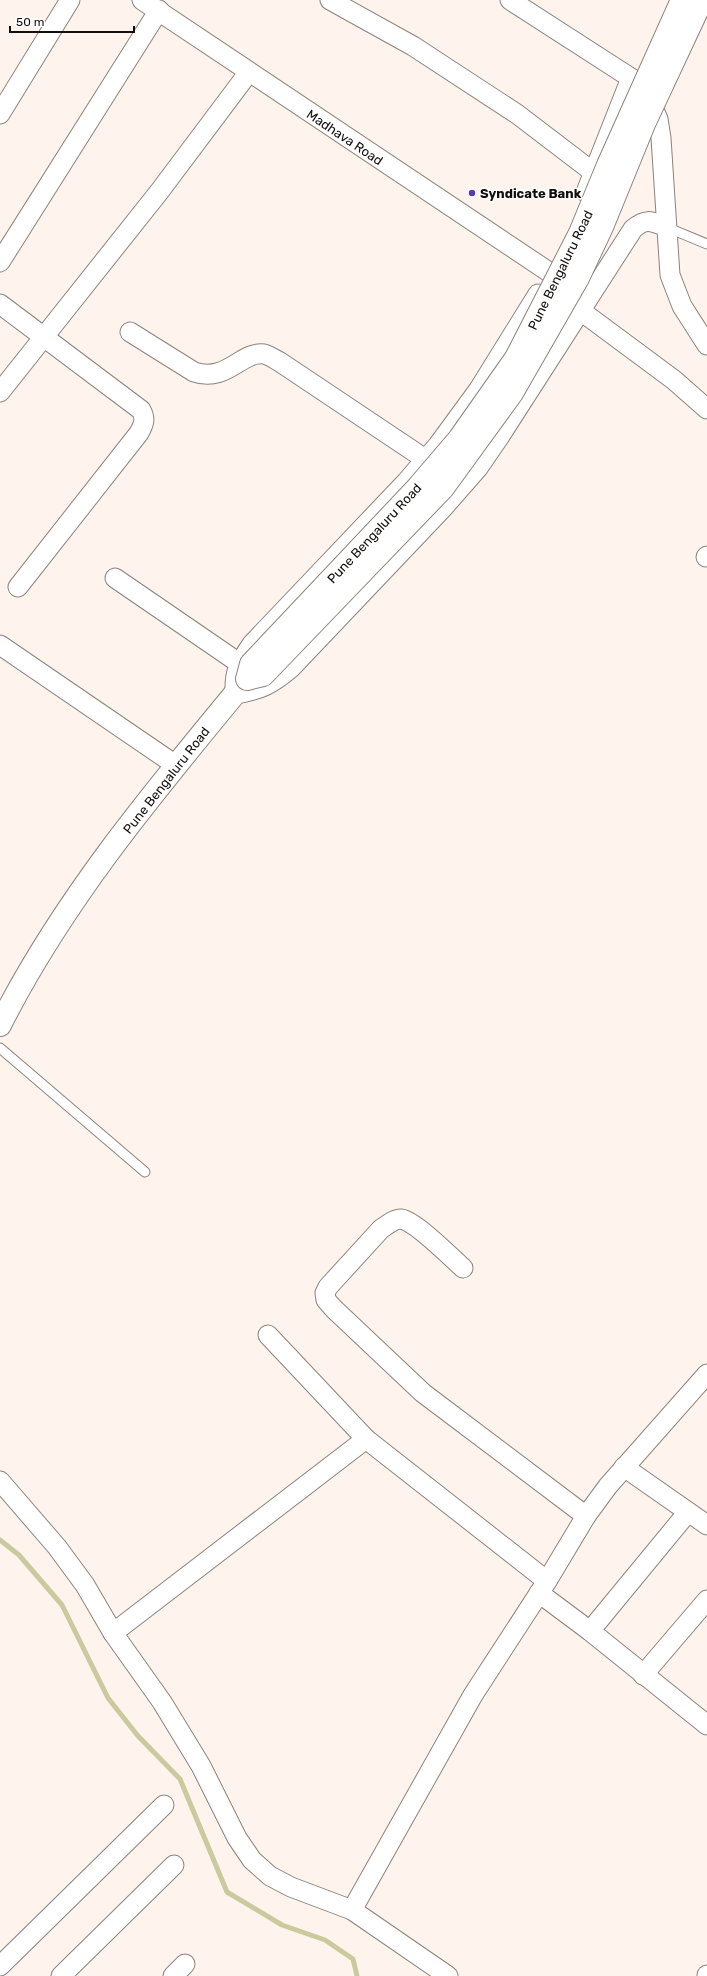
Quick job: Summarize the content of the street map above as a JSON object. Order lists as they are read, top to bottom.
{
  "streets": {
    "main road": ["Pune Bengaluru Road"],
    "street": ["Madhava Road"]
  },
  "places": ["Syndicate Bank"],
  "scale_bar": "50 m"
}
